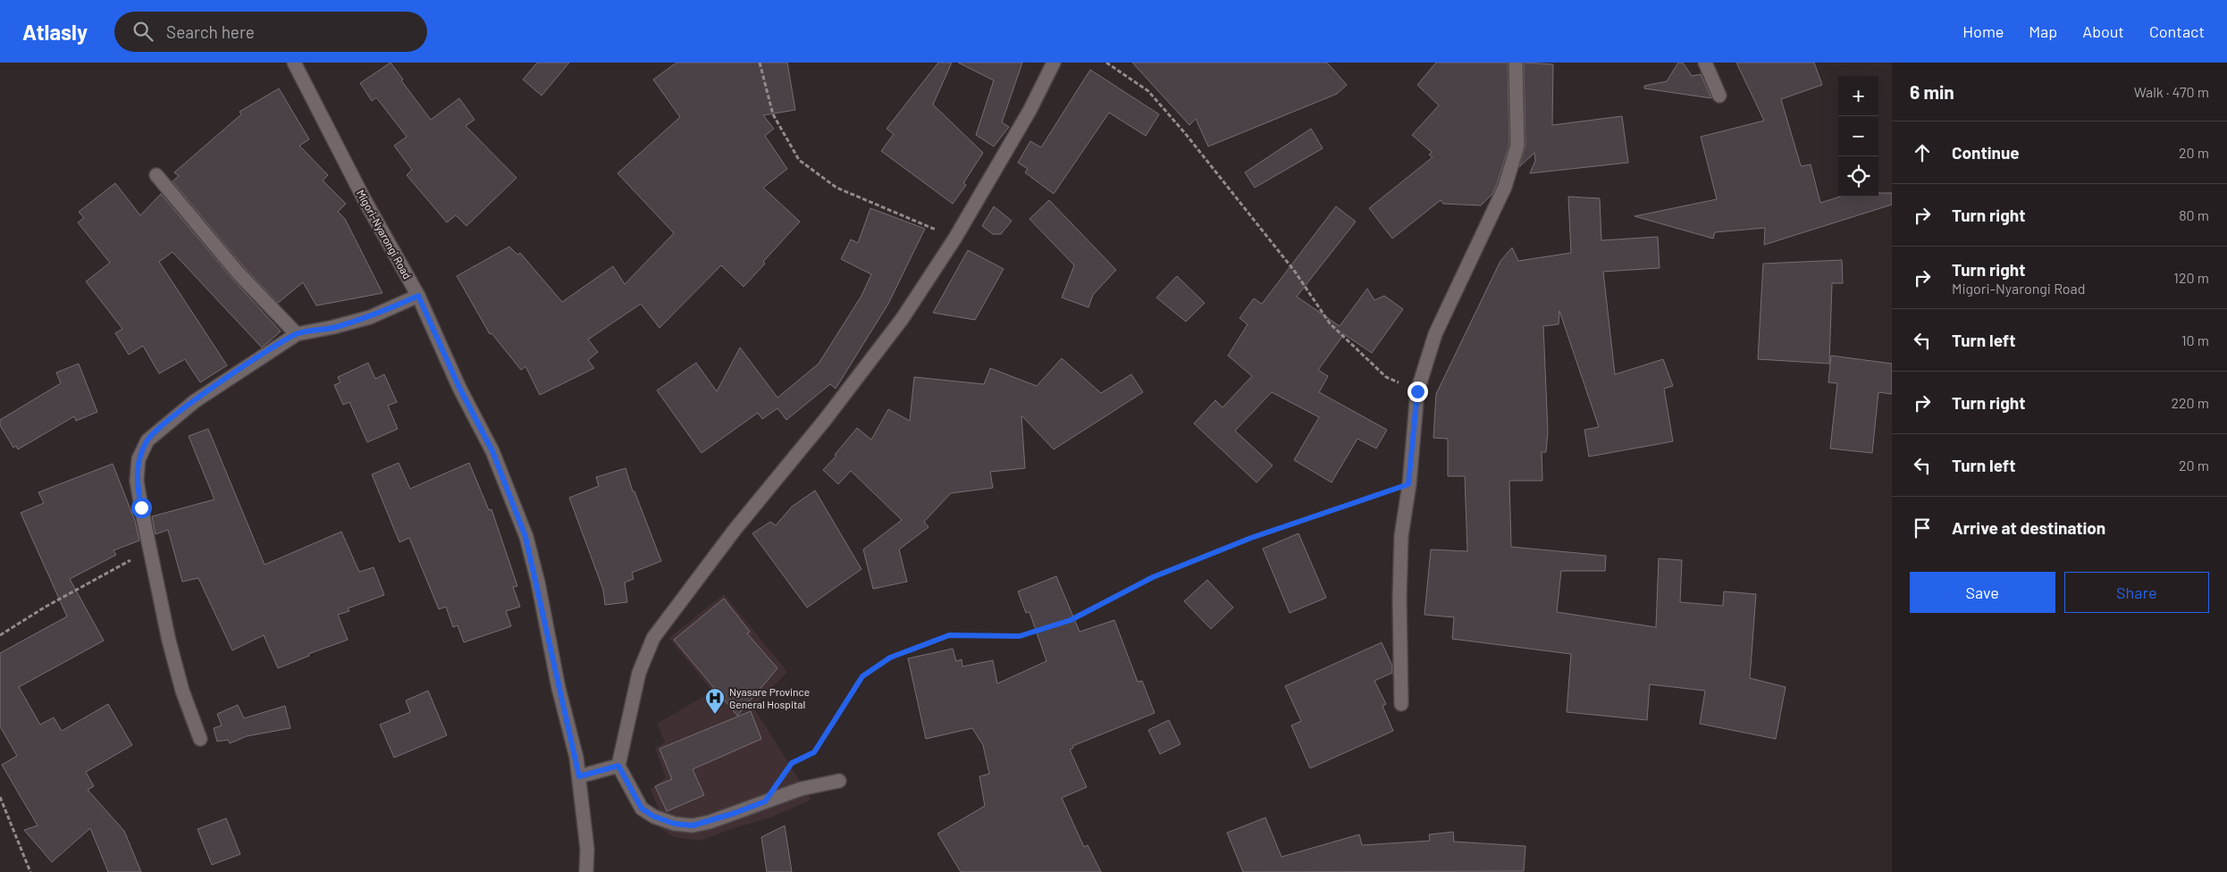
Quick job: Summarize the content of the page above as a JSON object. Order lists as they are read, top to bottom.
{
  "streets": {
    "street": ["Migori-Nyarongi Road"]
  },
  "places": {
    "hospital": ["Nyasare Province General Hospital"]
  },
  "page": {
    "header": "Atlasly",
    "search": "Search here",
    "nav": [
      "Home",
      "Map",
      "About",
      "Contact"
    ],
    "heading": ["6 min", "Walk · 470 m"],
    "map_buttons": ["+", "−"],
    "list": [
      ["Continue", "20 m"],
      ["Turn right", "80 m"],
      ["Turn right", "Migori-Nyarongi Road", "120 m"],
      ["Turn left", "10 m"],
      ["Turn right", "220 m"],
      ["Turn left", "20 m"],
      "Arrive at destination"
    ],
    "buttons": ["Save", "Share"]
  }
}
